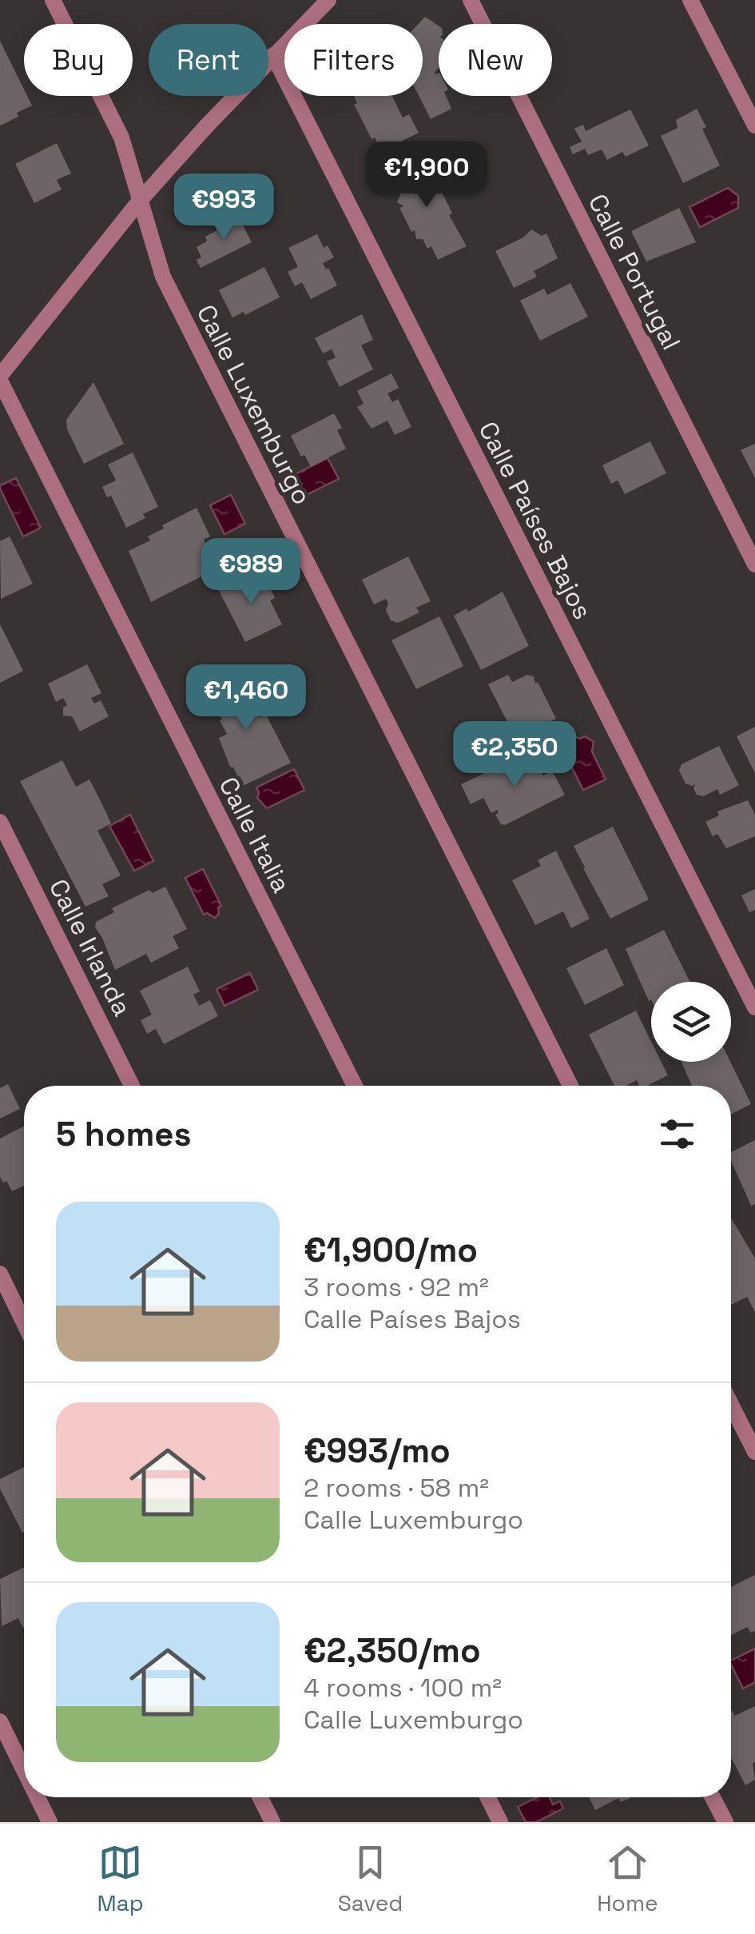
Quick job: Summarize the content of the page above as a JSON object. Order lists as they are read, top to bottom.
{
  "streets": {
    "street": [
      "Calle Portugal",
      "Calle Luxemburgo",
      "Calle Países Bajos",
      "Calle Italia",
      "Calle Irlanda"
    ]
  },
  "page": {
    "chip": [
      "Buy",
      "Rent",
      "Filters",
      "New"
    ],
    "price": [
      "€1,900",
      "€993",
      "€989",
      "€1,460",
      "€2,350"
    ],
    "heading": "5 homes",
    "list": [
      {
        "name": "€1,900/mo",
        "note": "3 rooms · 92 m² · Calle Países Bajos"
      },
      {
        "name": "€993/mo",
        "note": "2 rooms · 58 m² · Calle Luxemburgo"
      },
      {
        "name": "€2,350/mo",
        "note": "4 rooms · 100 m² · Calle Luxemburgo"
      }
    ],
    "tabs": ["Map", "Saved", "Home"]
  }
}
